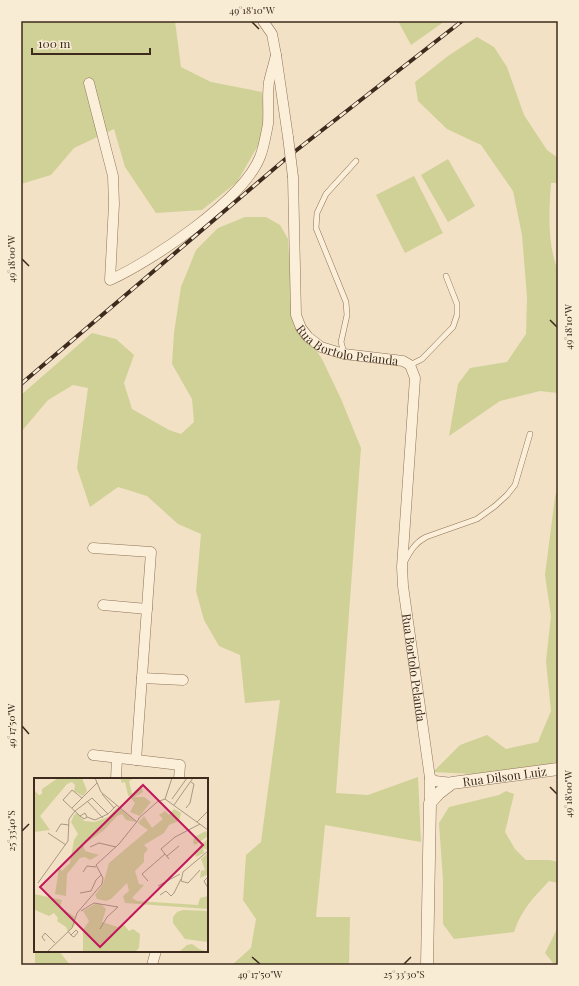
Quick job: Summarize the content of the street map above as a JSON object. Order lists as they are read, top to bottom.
{
  "streets": {
    "street": ["Rua Bortolo Pelanda", "Rua Dilson Luiz"]
  },
  "scale_bar": "100 m",
  "coordinates": [
    "49°18'10\"W",
    "49°18'00\"W",
    "49°17'50\"W",
    "25°33'40\"S",
    "25°33'30\"S"
  ]
}
